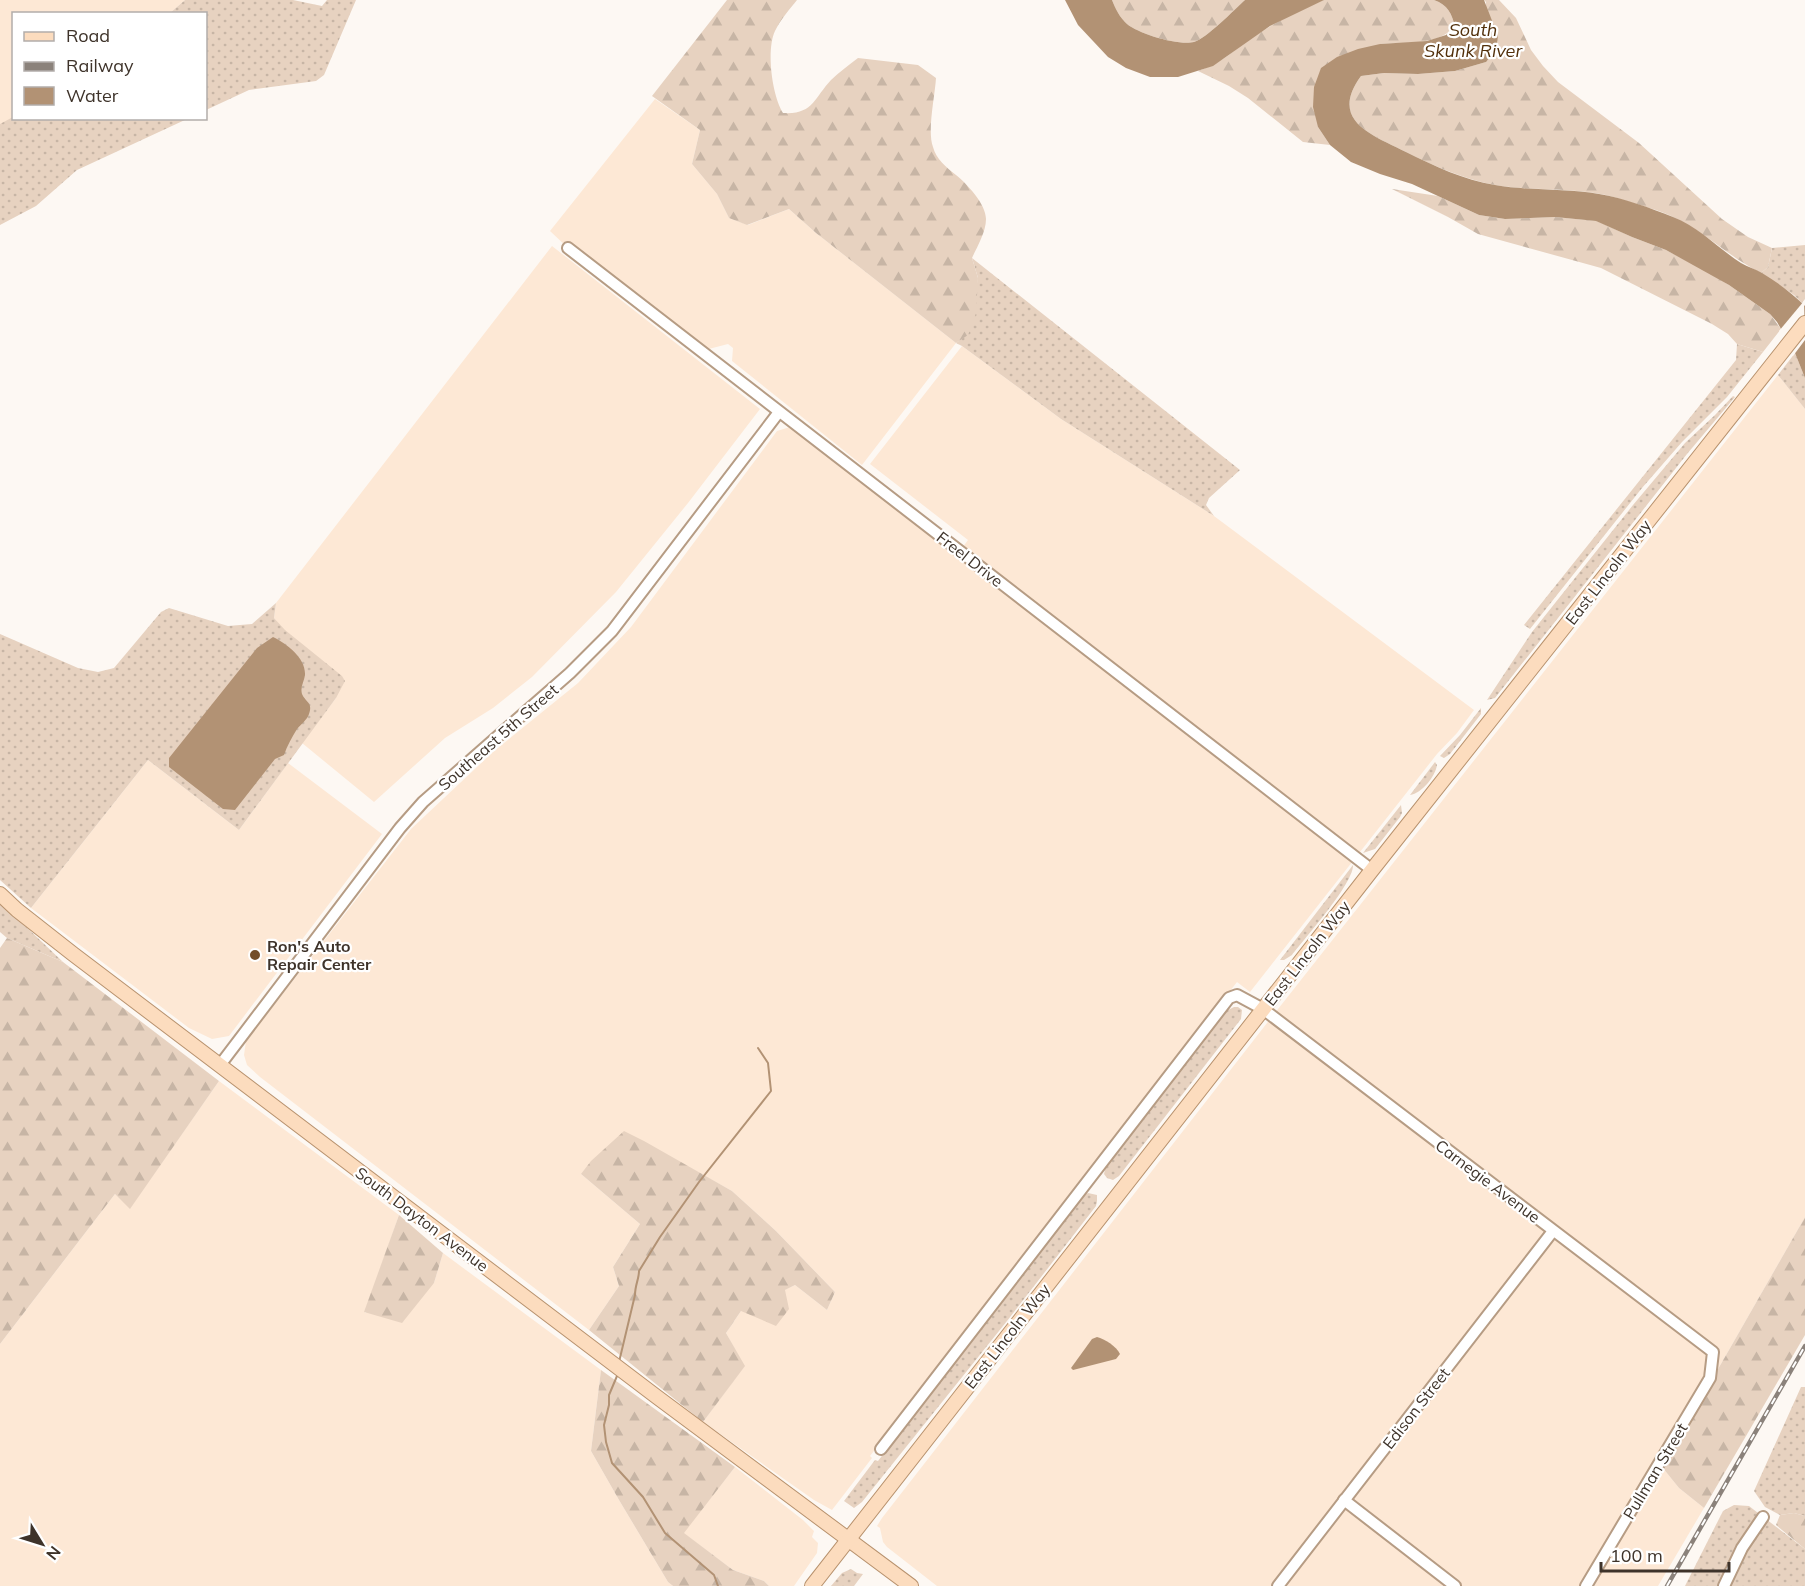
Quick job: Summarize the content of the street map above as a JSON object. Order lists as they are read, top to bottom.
{
  "streets": {
    "main road": ["East Lincoln Way", "South Dayton Avenue"],
    "street": [
      "Freel Drive",
      "Southeast 5th Street",
      "Carnegie Avenue",
      "Edison Street",
      "Pullman Street"
    ]
  },
  "crossings": [
    ["Freel Drive", "East Lincoln Way"],
    ["Freel Drive", "Southeast 5th Street"],
    ["East Lincoln Way", "Carnegie Avenue"],
    ["East Lincoln Way", "South Dayton Avenue"],
    ["Southeast 5th Street", "South Dayton Avenue"],
    ["Carnegie Avenue", "Edison Street"],
    ["Carnegie Avenue", "Pullman Street"]
  ],
  "water": ["South Skunk River"],
  "places": ["Ron's Auto Repair Center"],
  "legend": ["Road", "Railway", "Water"],
  "scale_bar": "100 m",
  "north": "bottom right"
}
